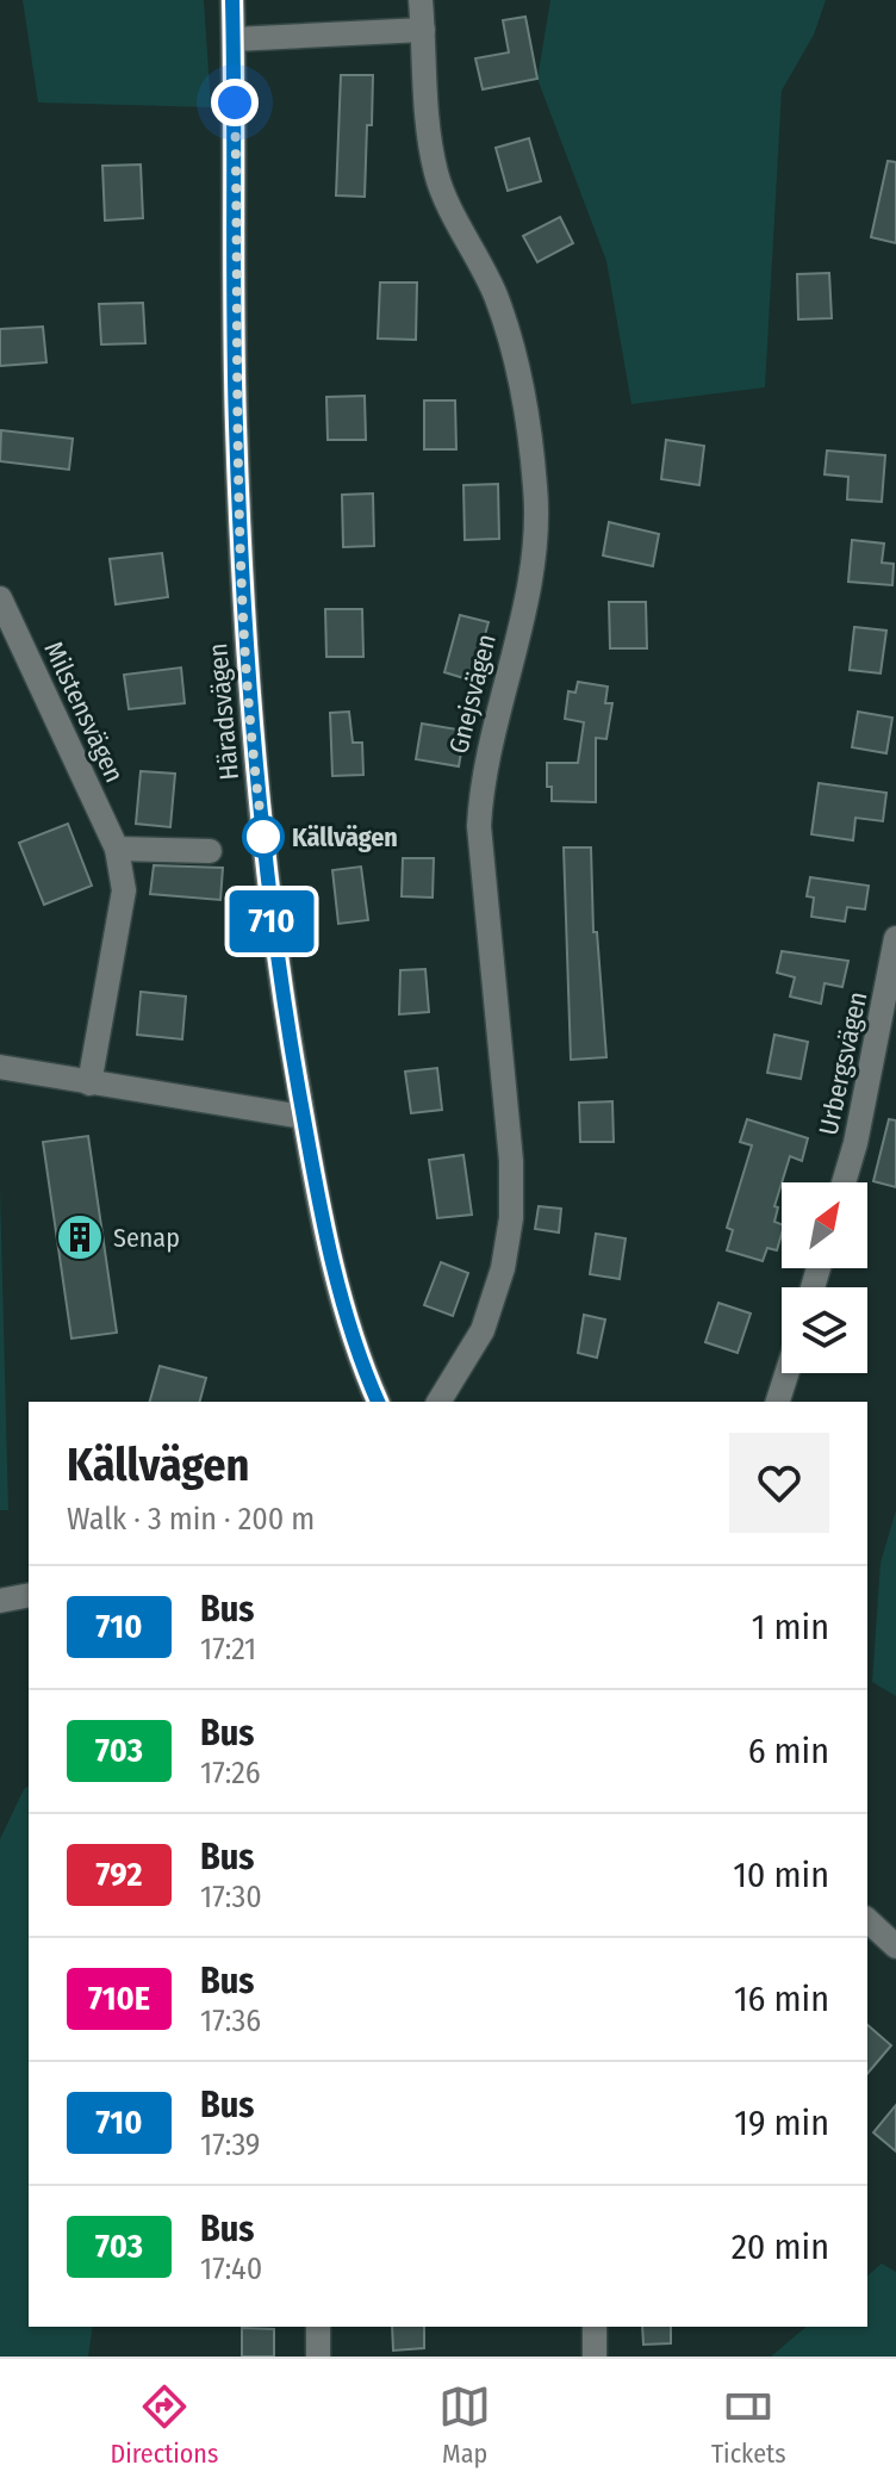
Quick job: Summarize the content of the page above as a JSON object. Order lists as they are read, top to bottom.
{
  "streets": {
    "street": [
      "Gnejsvägen",
      "Milstensvägen",
      "Häradsvägen",
      "Urbergsvägen"
    ]
  },
  "places": {
    "other": ["Källvägen"],
    "building": ["Senap"]
  },
  "lines": ["bus line 710"],
  "north": "top right",
  "page": {
    "on_map": "710",
    "heading": ["Källvägen", "Walk · 3 min · 200 m"],
    "list": [
      {
        "mark": "710",
        "name": "Bus",
        "note": "17:21",
        "value": "1 min"
      },
      {
        "mark": "703",
        "name": "Bus",
        "note": "17:26",
        "value": "6 min"
      },
      {
        "mark": "792",
        "name": "Bus",
        "note": "17:30",
        "value": "10 min"
      },
      {
        "mark": "710E",
        "name": "Bus",
        "note": "17:36",
        "value": "16 min"
      },
      {
        "mark": "710",
        "name": "Bus",
        "note": "17:39",
        "value": "19 min"
      },
      {
        "mark": "703",
        "name": "Bus",
        "note": "17:40",
        "value": "20 min"
      }
    ],
    "tabs": ["Directions", "Map", "Tickets"]
  }
}
